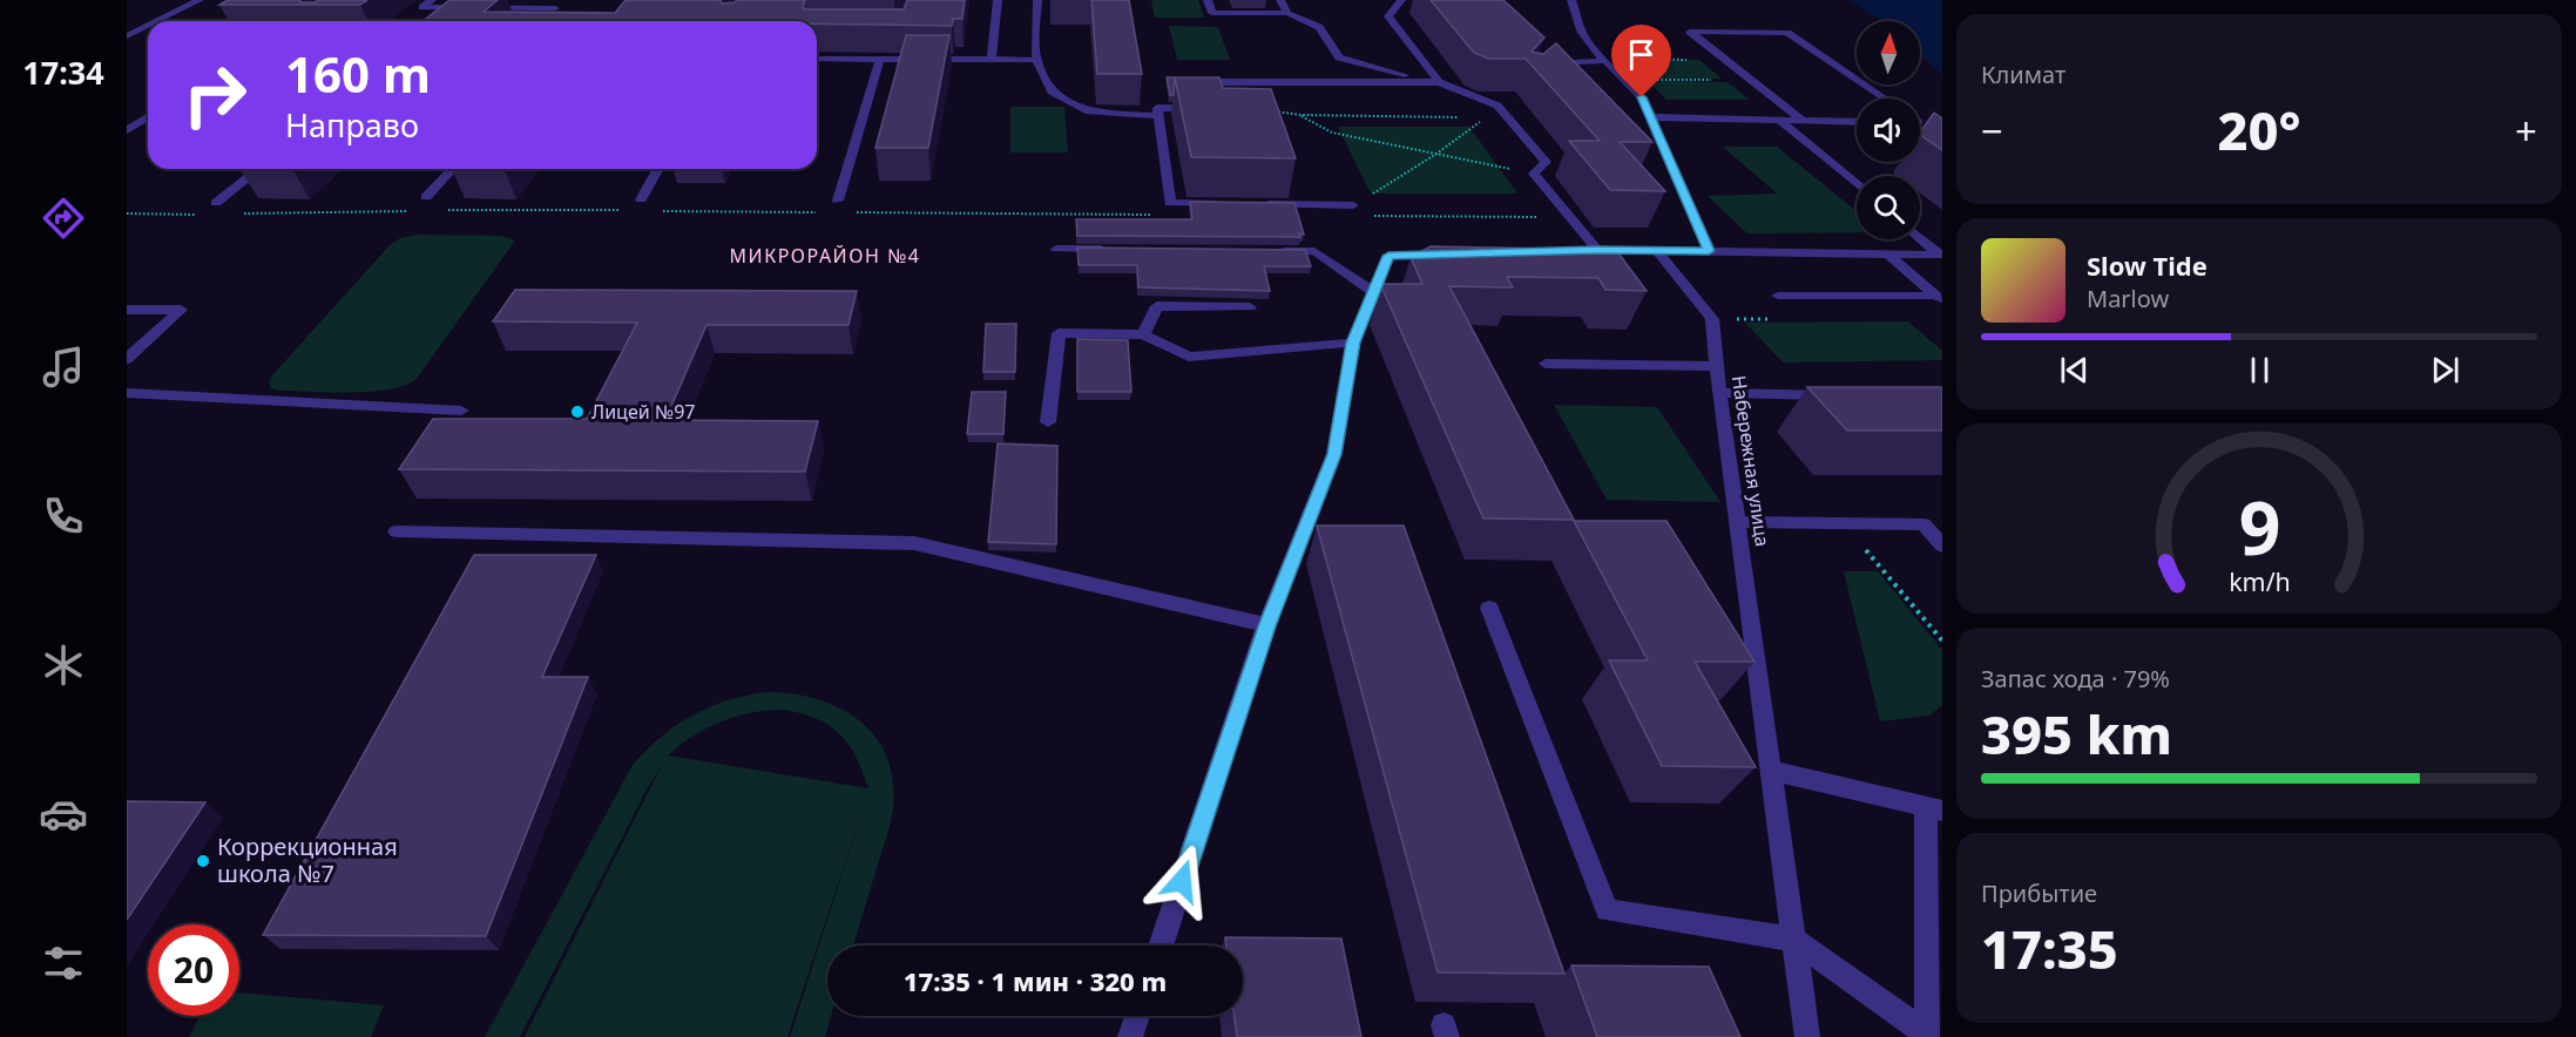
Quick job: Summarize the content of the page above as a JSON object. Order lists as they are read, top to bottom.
{
  "streets": {
    "street": ["Набережная улица"]
  },
  "districts": ["МИКРОРАЙОН №4"],
  "places": ["Лицей №97", "Коррекционная школа №7"],
  "north": "top",
  "page": {
    "tabs": "17:34",
    "tile": [
      "Климат",
      ["Запас хода · 79%", "395 km"],
      ["Прибытие", "17:35"]
    ],
    "turn": ["160 m", "Направо"],
    "heat": ["−", "20°", "+"],
    "song": ["Slow Tide", "Marlow"],
    "limit": "20",
    "trip": "17:35 · 1 мин · 320 m",
    "gauge": ["9", "km/h"]
  }
}
